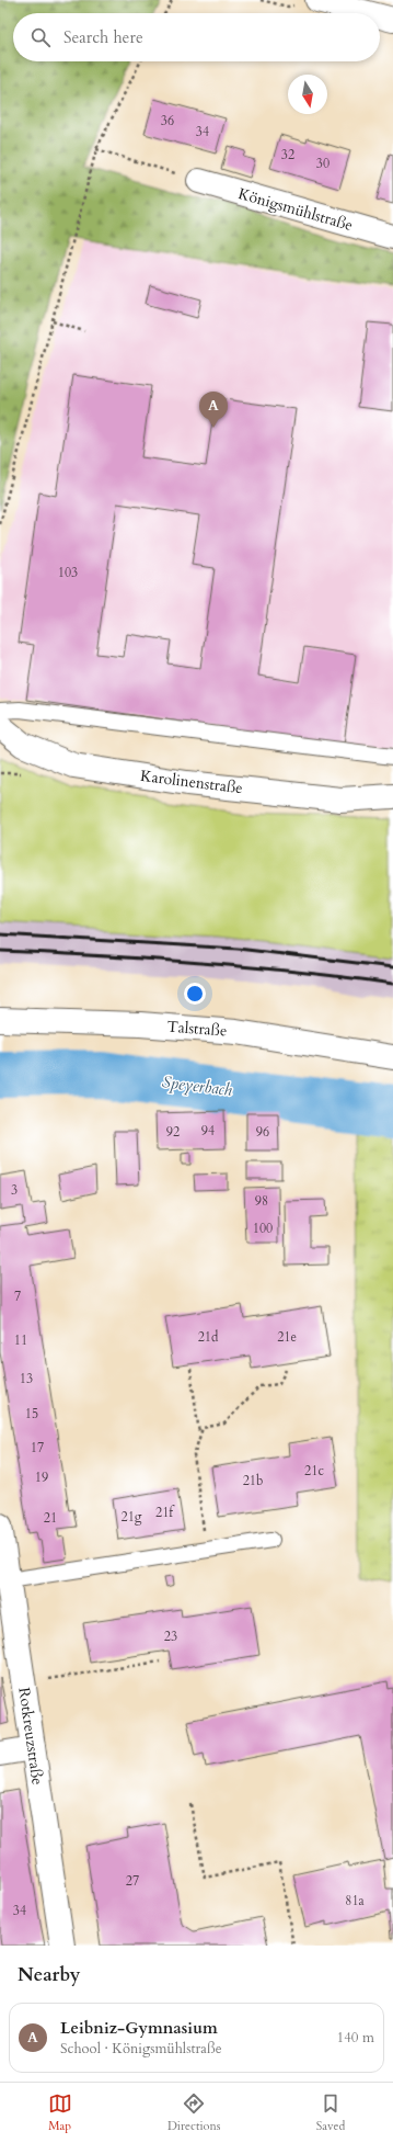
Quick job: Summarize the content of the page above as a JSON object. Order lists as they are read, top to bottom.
{
  "streets": {
    "street": [
      "Königsmühlstraße",
      "Karolinenstraße",
      "Talstraße",
      "Rotkreuzstraße"
    ]
  },
  "water": ["Speyerbach"],
  "house_numbers": [
    "36",
    "34",
    "32",
    "30",
    "103",
    "94",
    "92",
    "96",
    "3",
    "98",
    "100",
    "7",
    "21d",
    "21e",
    "11",
    "13",
    "15",
    "17",
    "21c",
    "19",
    "21b",
    "21f",
    "21g",
    "21",
    "23",
    "27",
    "81a",
    "34"
  ],
  "north": "bottom",
  "page": {
    "search": "Search here",
    "pins": "A",
    "heading": "Nearby",
    "list": [
      {
        "mark": "A",
        "name": "Leibniz-Gymnasium",
        "note": "School · Königsmühlstraße",
        "value": "140 m"
      }
    ],
    "nav": ["Map", "Directions", "Saved"]
  }
}
